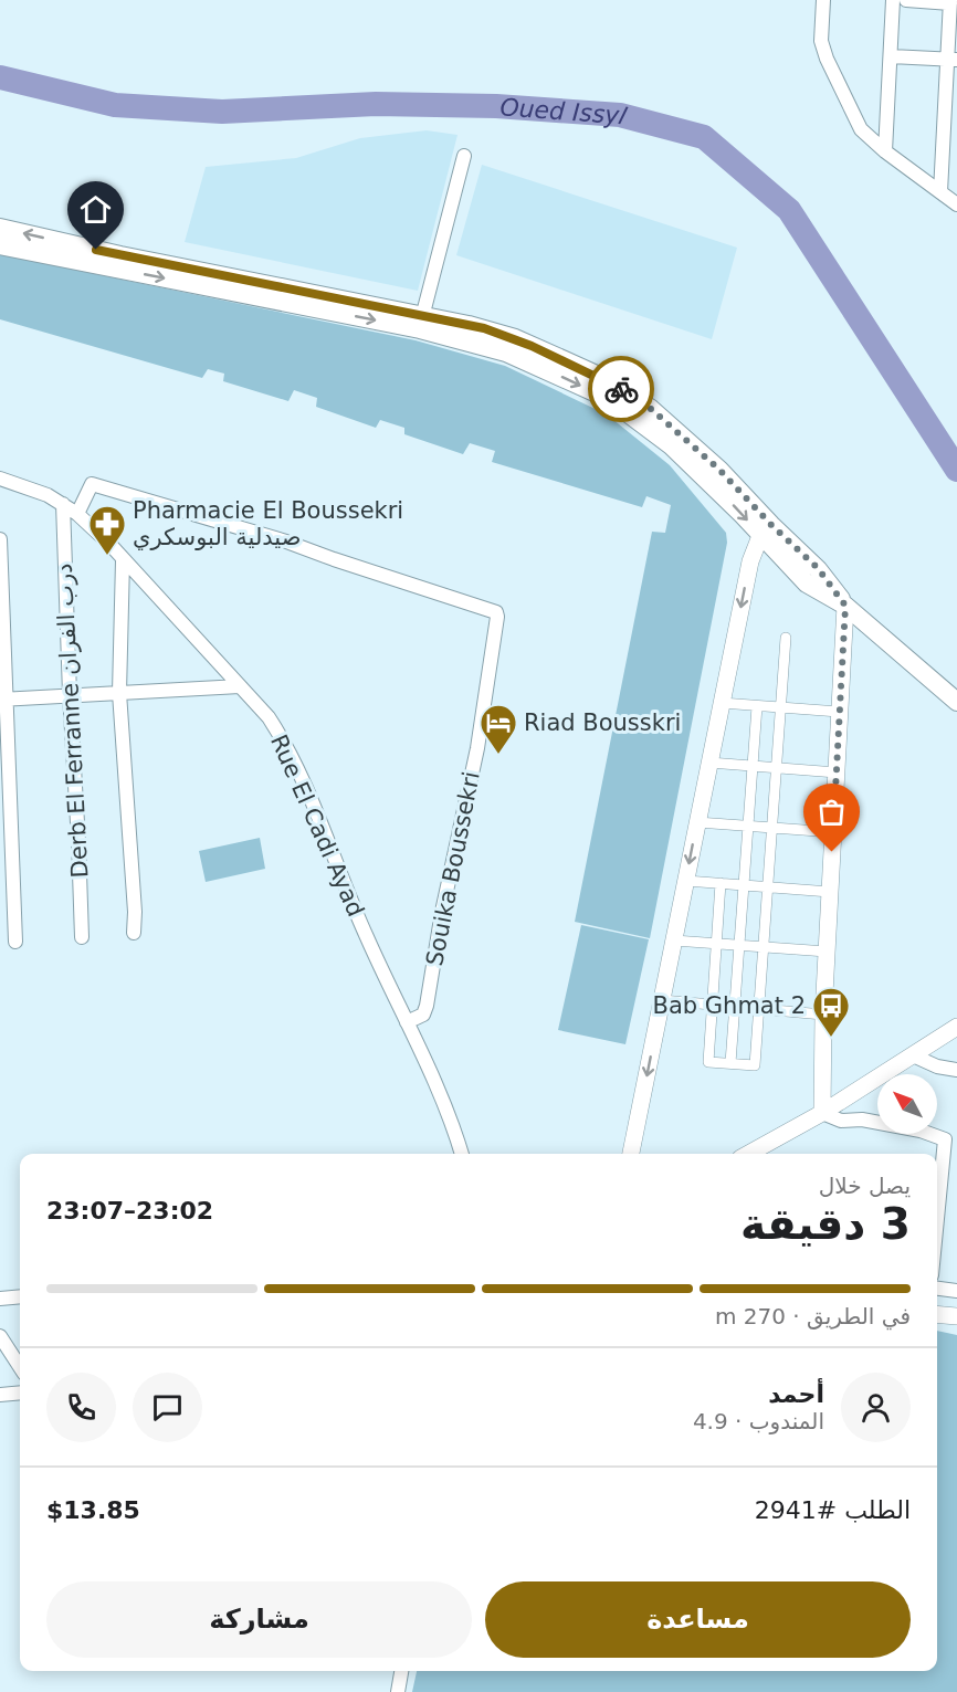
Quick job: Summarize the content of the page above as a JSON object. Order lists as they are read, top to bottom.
{
  "streets": {
    "street": ["Derb El Ferranne درب الفران", "Rue El Cadi Ayad", "Souika Boussekri"]
  },
  "crossings": [
    ["Derb El Ferranne درب الفران", "Rue El Cadi Ayad"],
    ["Rue El Cadi Ayad", "Souika Boussekri"]
  ],
  "water": ["Oued Issyl"],
  "places": {
    "pharmacy": ["Pharmacie El Boussekri صيدلية البوسكري"],
    "hotel": ["Riad Bousskri"],
    "bus stop": ["Bab Ghmat 2"]
  },
  "north": "top left",
  "page": {
    "heading": ["3 دقيقة", "يصل خلال", "23:02–23:07"],
    "panel": [
      "أحمد",
      "المندوب · 4.9",
      "الطلب #2941",
      "$13.85"
    ],
    "bar": "في الطريق · 270 m",
    "buttons": ["مساعدة", "مشاركة"]
  }
}
